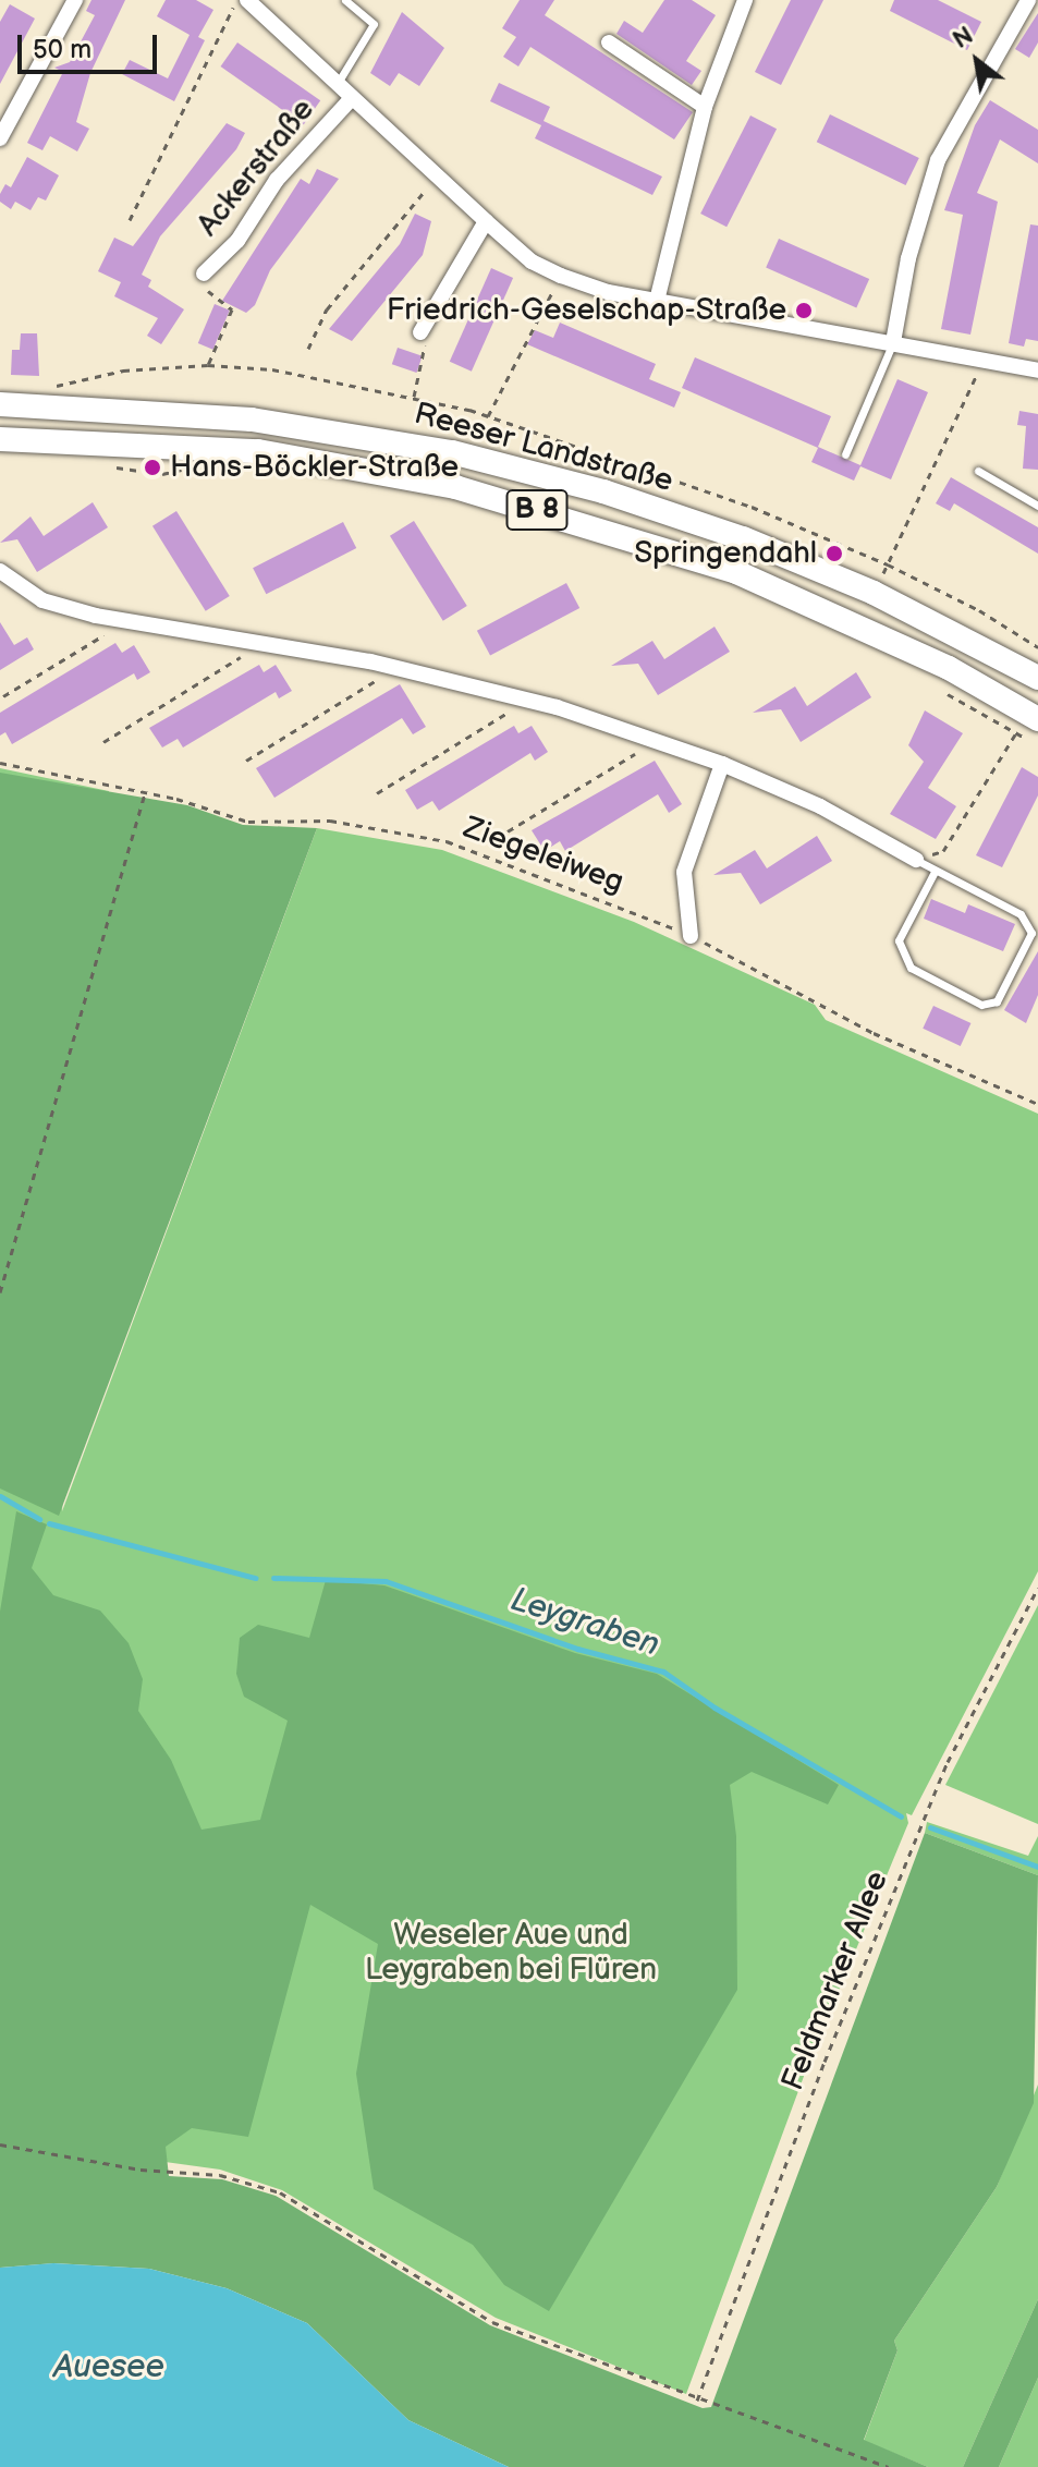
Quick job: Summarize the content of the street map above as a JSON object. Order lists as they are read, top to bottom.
{
  "streets": {
    "main road": ["Reeser Landstraße", "B 8"],
    "street": ["Ackerstraße"],
    "path": ["Ziegeleiweg", "Feldmarker Allee"]
  },
  "water": ["Leygraben", "Auesee"],
  "parks": ["Weseler Aue und Leygraben bei Flüren"],
  "places": ["Friedrich-Geselschap-Straße", "Hans-Böckler-Straße", "Springendahl"],
  "scale_bar": "50 m",
  "north": "top left"
}
